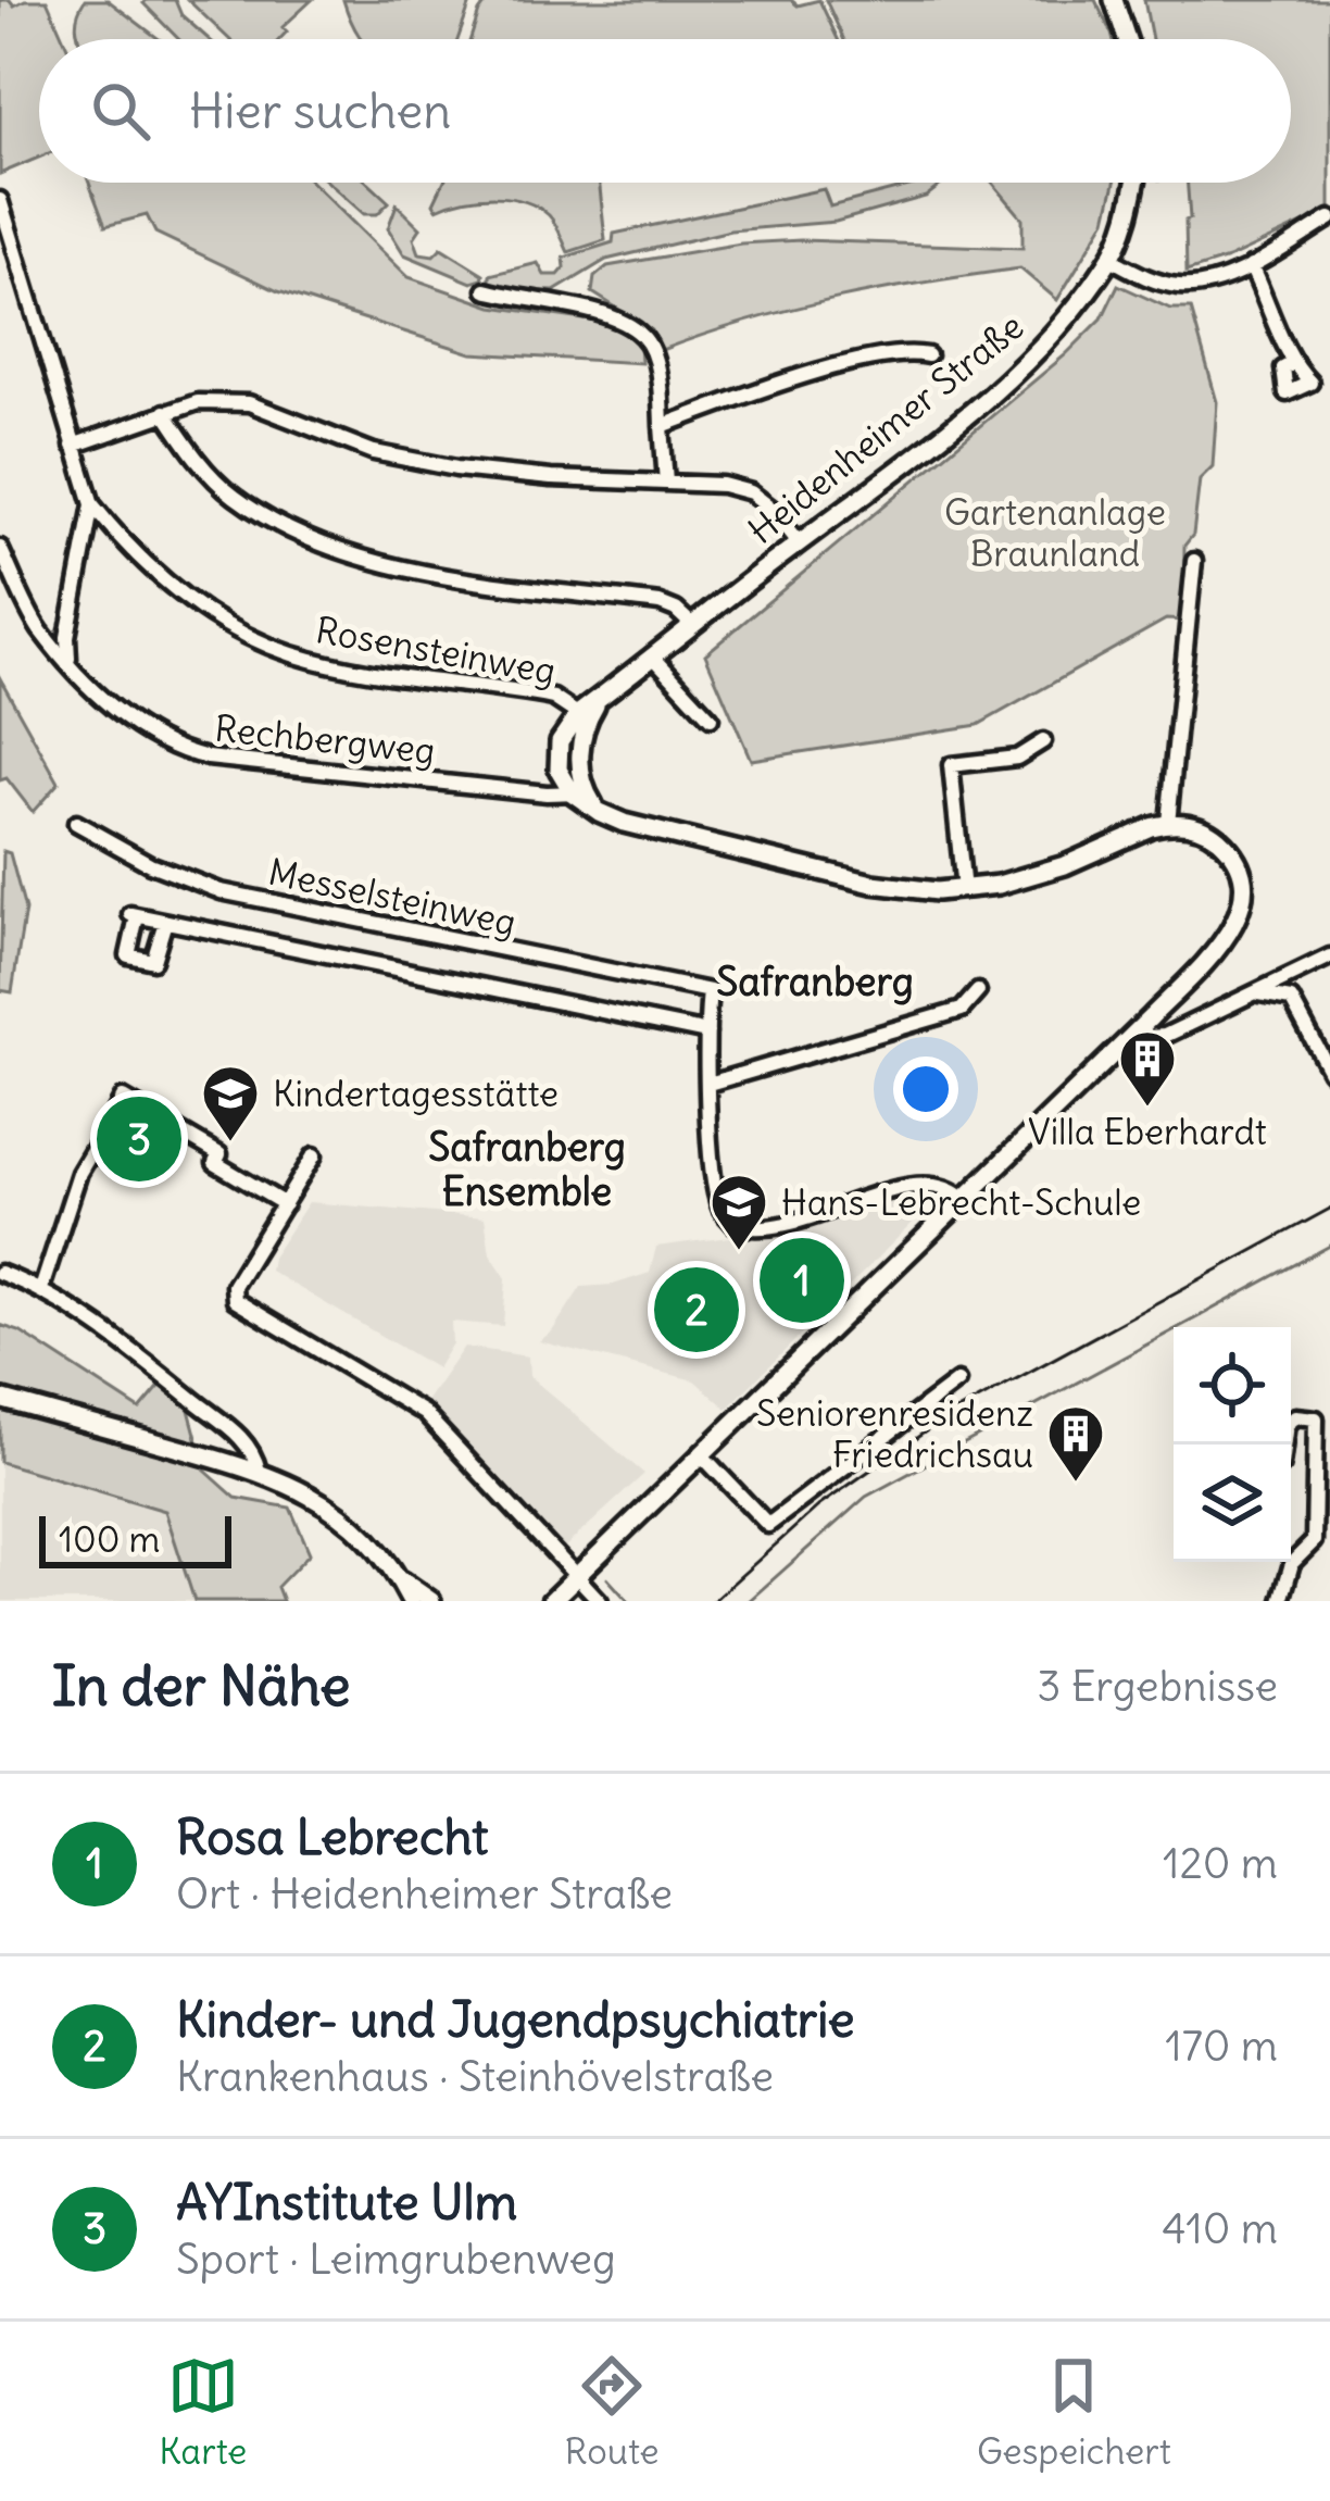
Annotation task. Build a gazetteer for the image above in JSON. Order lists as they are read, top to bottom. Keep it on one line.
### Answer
{"streets":{"main road":["Heidenheimer Straße"],"street":["Rosensteinweg","Rechbergweg","Messelsteinweg"]},"crossings":[["Heidenheimer Straße","Rosensteinweg"]],"districts":["Safranberg","Safranberg Ensemble"],"parks":["Gartenanlage Braunland"],"places":{"building":["Villa Eberhardt","Seniorenresidenz Friedrichsau"],"school or university":["Kindertagesstätte","Hans-Lebrecht-Schule"]},"scale_bar":"100 m","page":{"search":"Hier suchen","pins":["3","1","2"],"scale":"100 m","heading":["In der Nähe","3 Ergebnisse"],"list":[{"mark":"1","name":"Rosa Lebrecht","note":"Ort · Heidenheimer Straße","value":"120 m"},{"mark":"2","name":"Kinder- und Jugendpsychiatrie","note":"Krankenhaus · Steinhövelstraße","value":"170 m"},{"mark":"3","name":"AYInstitute Ulm","note":"Sport · Leimgrubenweg","value":"410 m"}],"nav":["Karte","Route","Gespeichert"]}}
